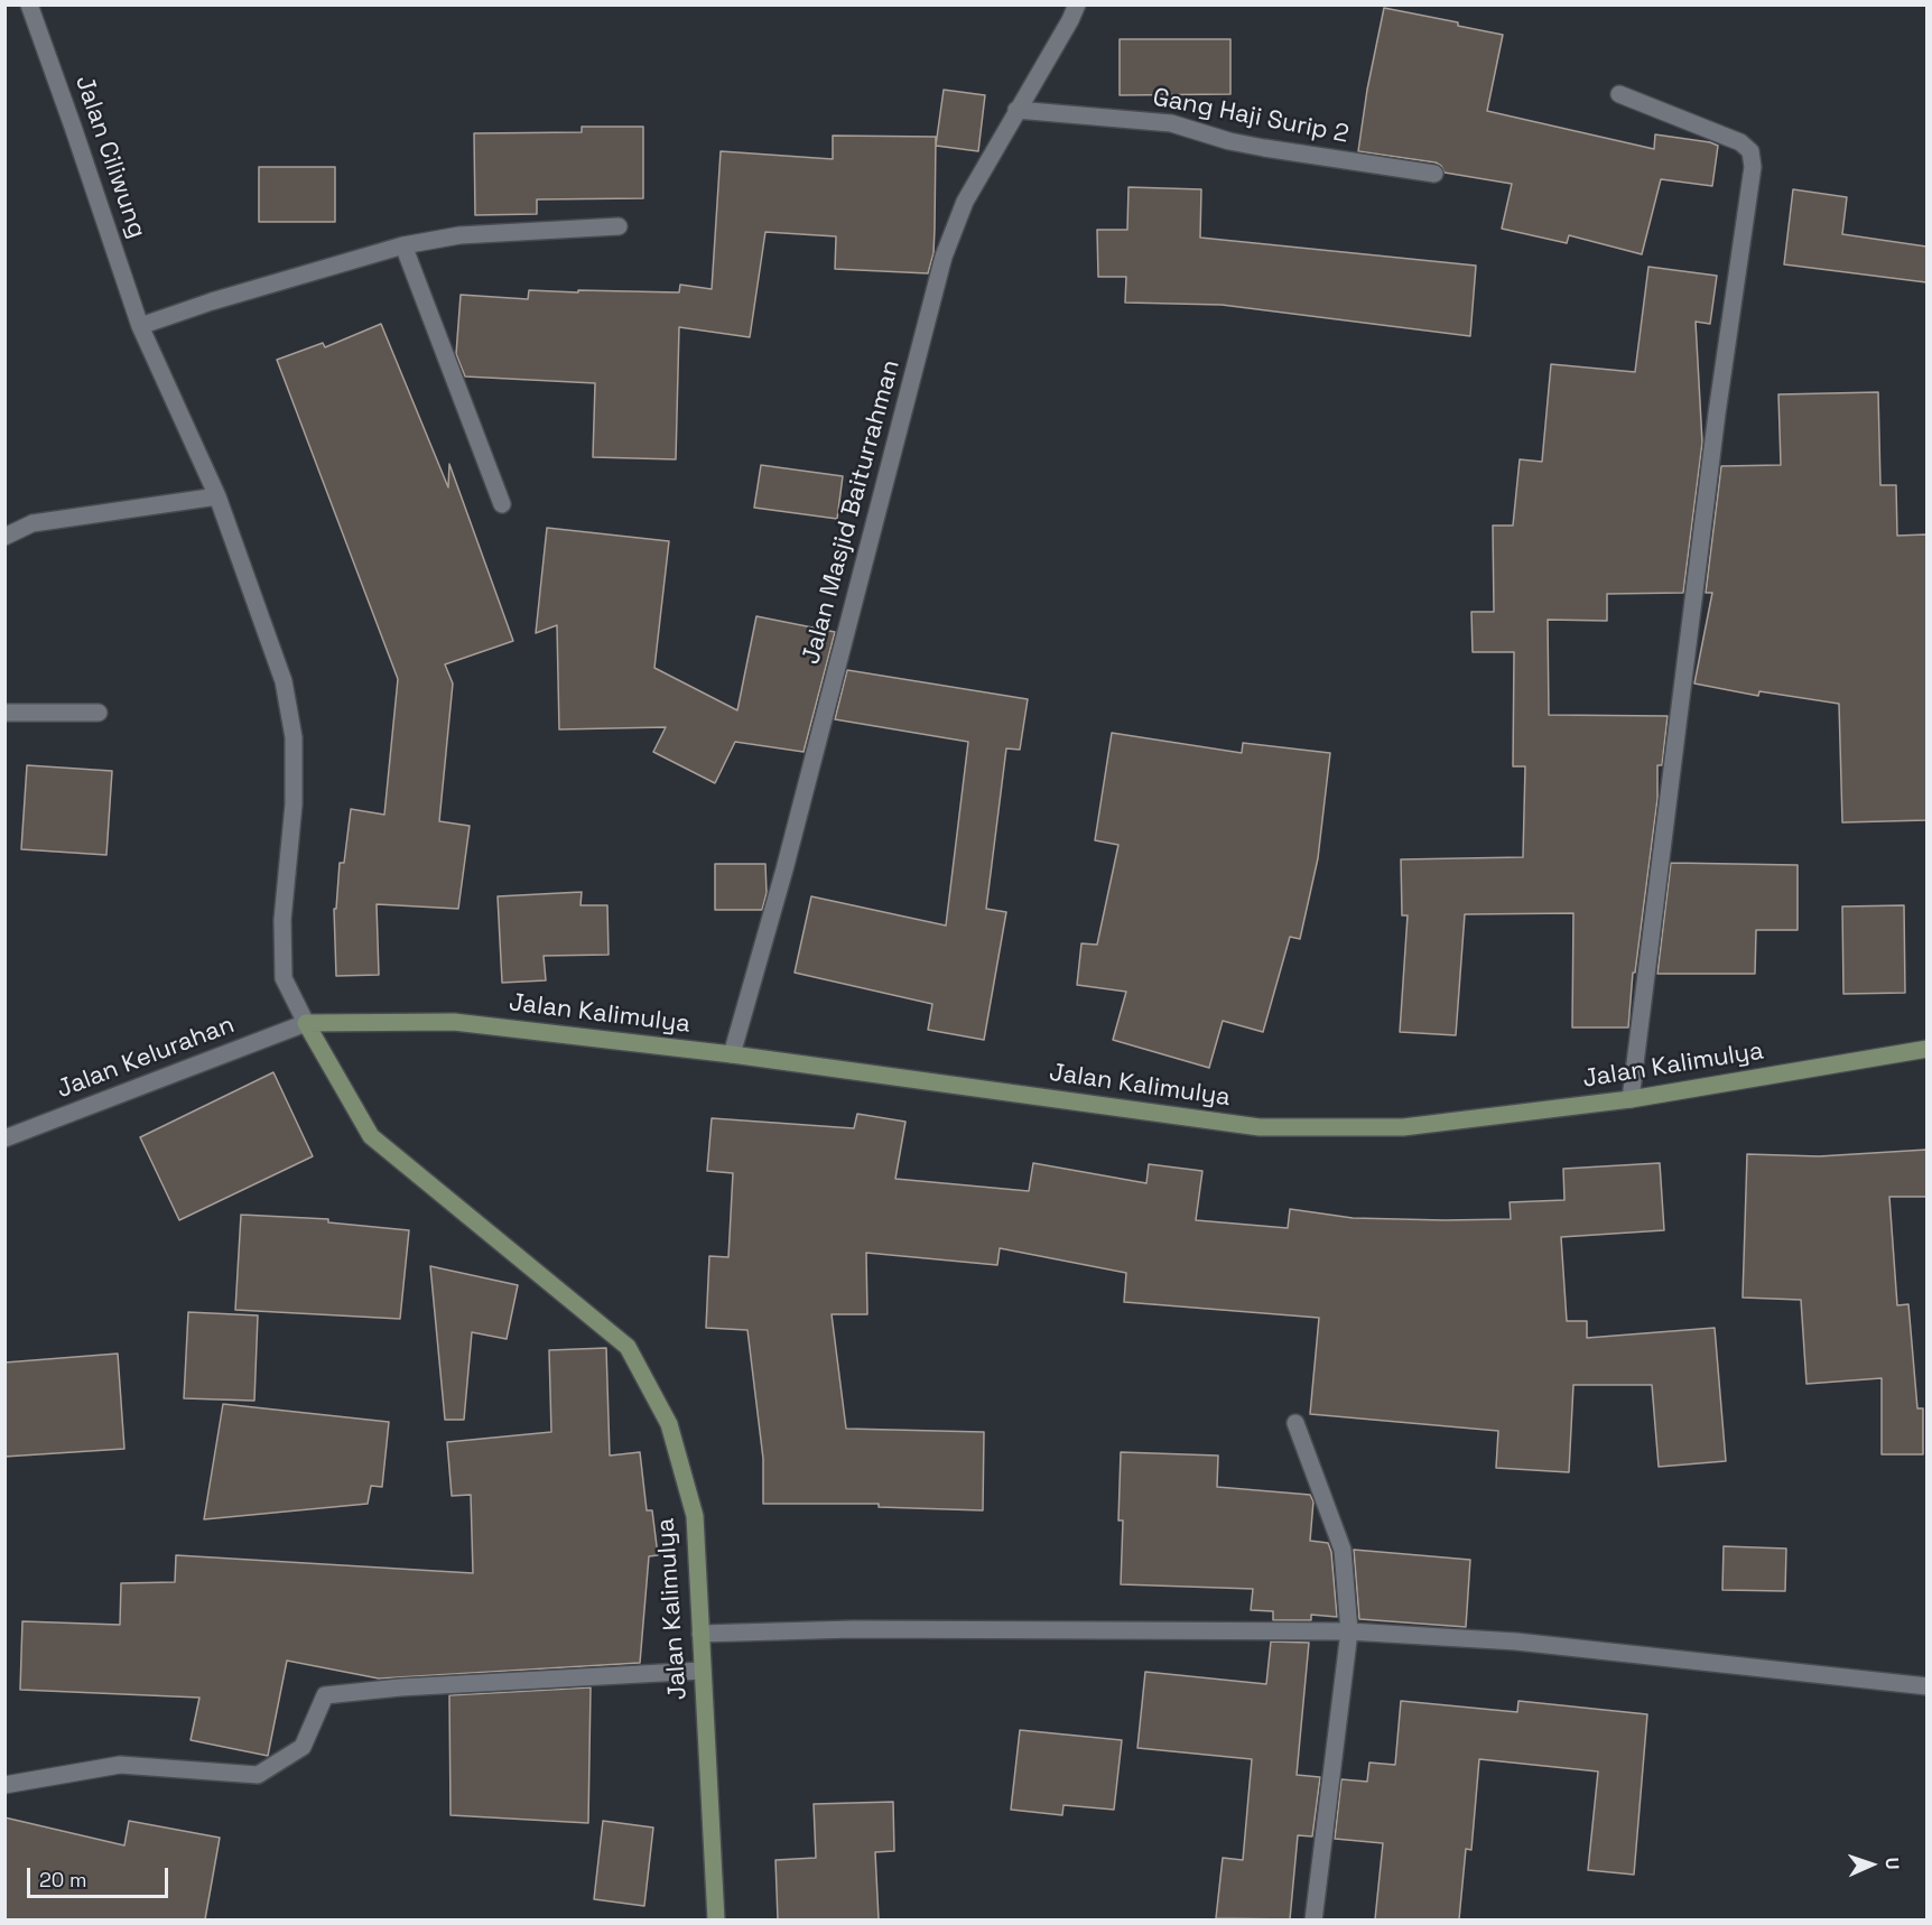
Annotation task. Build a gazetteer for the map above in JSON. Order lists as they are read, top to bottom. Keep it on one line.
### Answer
{"streets":{"street":["Gang Haji Surip 2","Jalan Ciliwung","Jalan Masjid Baiturrahman","Jalan Kalimulya","Jalan Kelurahan"]},"crossings":[["Gang Haji Surip 2","Jalan Masjid Baiturrahman"],["Jalan Ciliwung","Jalan Kalimulya"],["Jalan Ciliwung","Jalan Kelurahan"],["Jalan Masjid Baiturrahman","Jalan Kalimulya"],["Jalan Kalimulya","Jalan Kelurahan"]],"scale_bar":"20 m","north":"right"}
